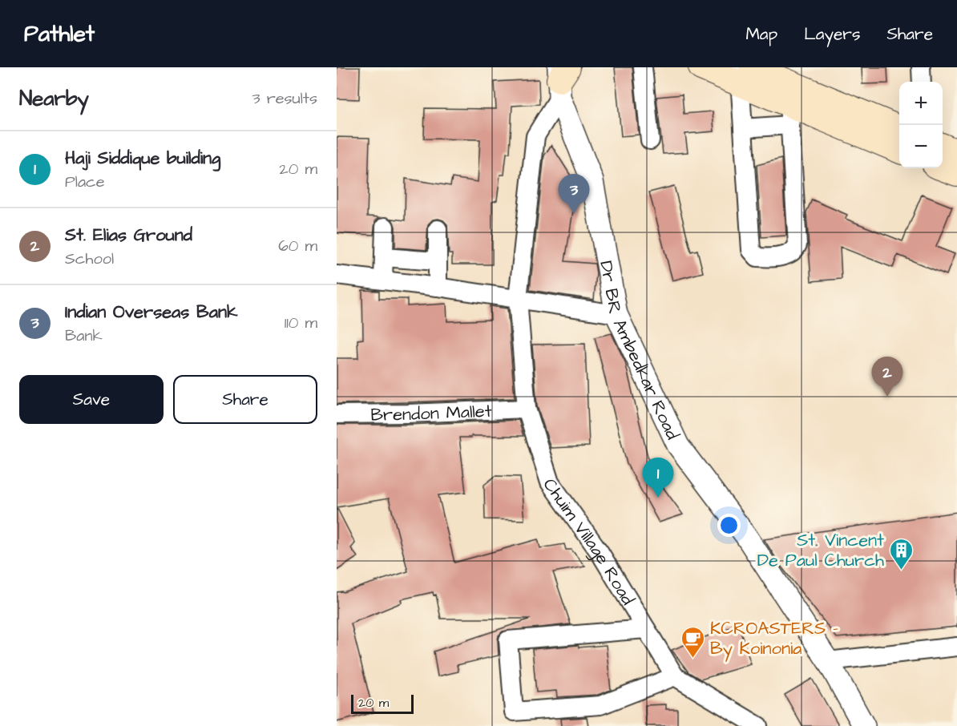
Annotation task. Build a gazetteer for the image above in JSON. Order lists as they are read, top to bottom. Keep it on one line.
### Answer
{"streets":{"street":["Dr BR Ambedkar Road","Brendon Mallet","Chuim Village Road"]},"crossings":[["Dr BR Ambedkar Road","Chuim Village Road"],["Brendon Mallet","Chuim Village Road"]],"places":{"building":["St. Vincent De Paul Church"],"cafe":["KCROASTERS - By Koinonia"]},"scale_bar":"20 m","page":{"header":"Pathlet","nav":["Map","Layers","Share"],"heading":["Nearby","3 results"],"map_buttons":["+","−"],"list":[{"mark":"1","name":"Haji Siddique building","note":"Place","value":"20 m"},{"mark":"2","name":"St. Elias Ground","note":"School","value":"60 m"},{"mark":"3","name":"Indian Overseas Bank","note":"Bank","value":"110 m"}],"pins":["3","2","1"],"buttons":["Save","Share"],"scale":"20 m"}}
